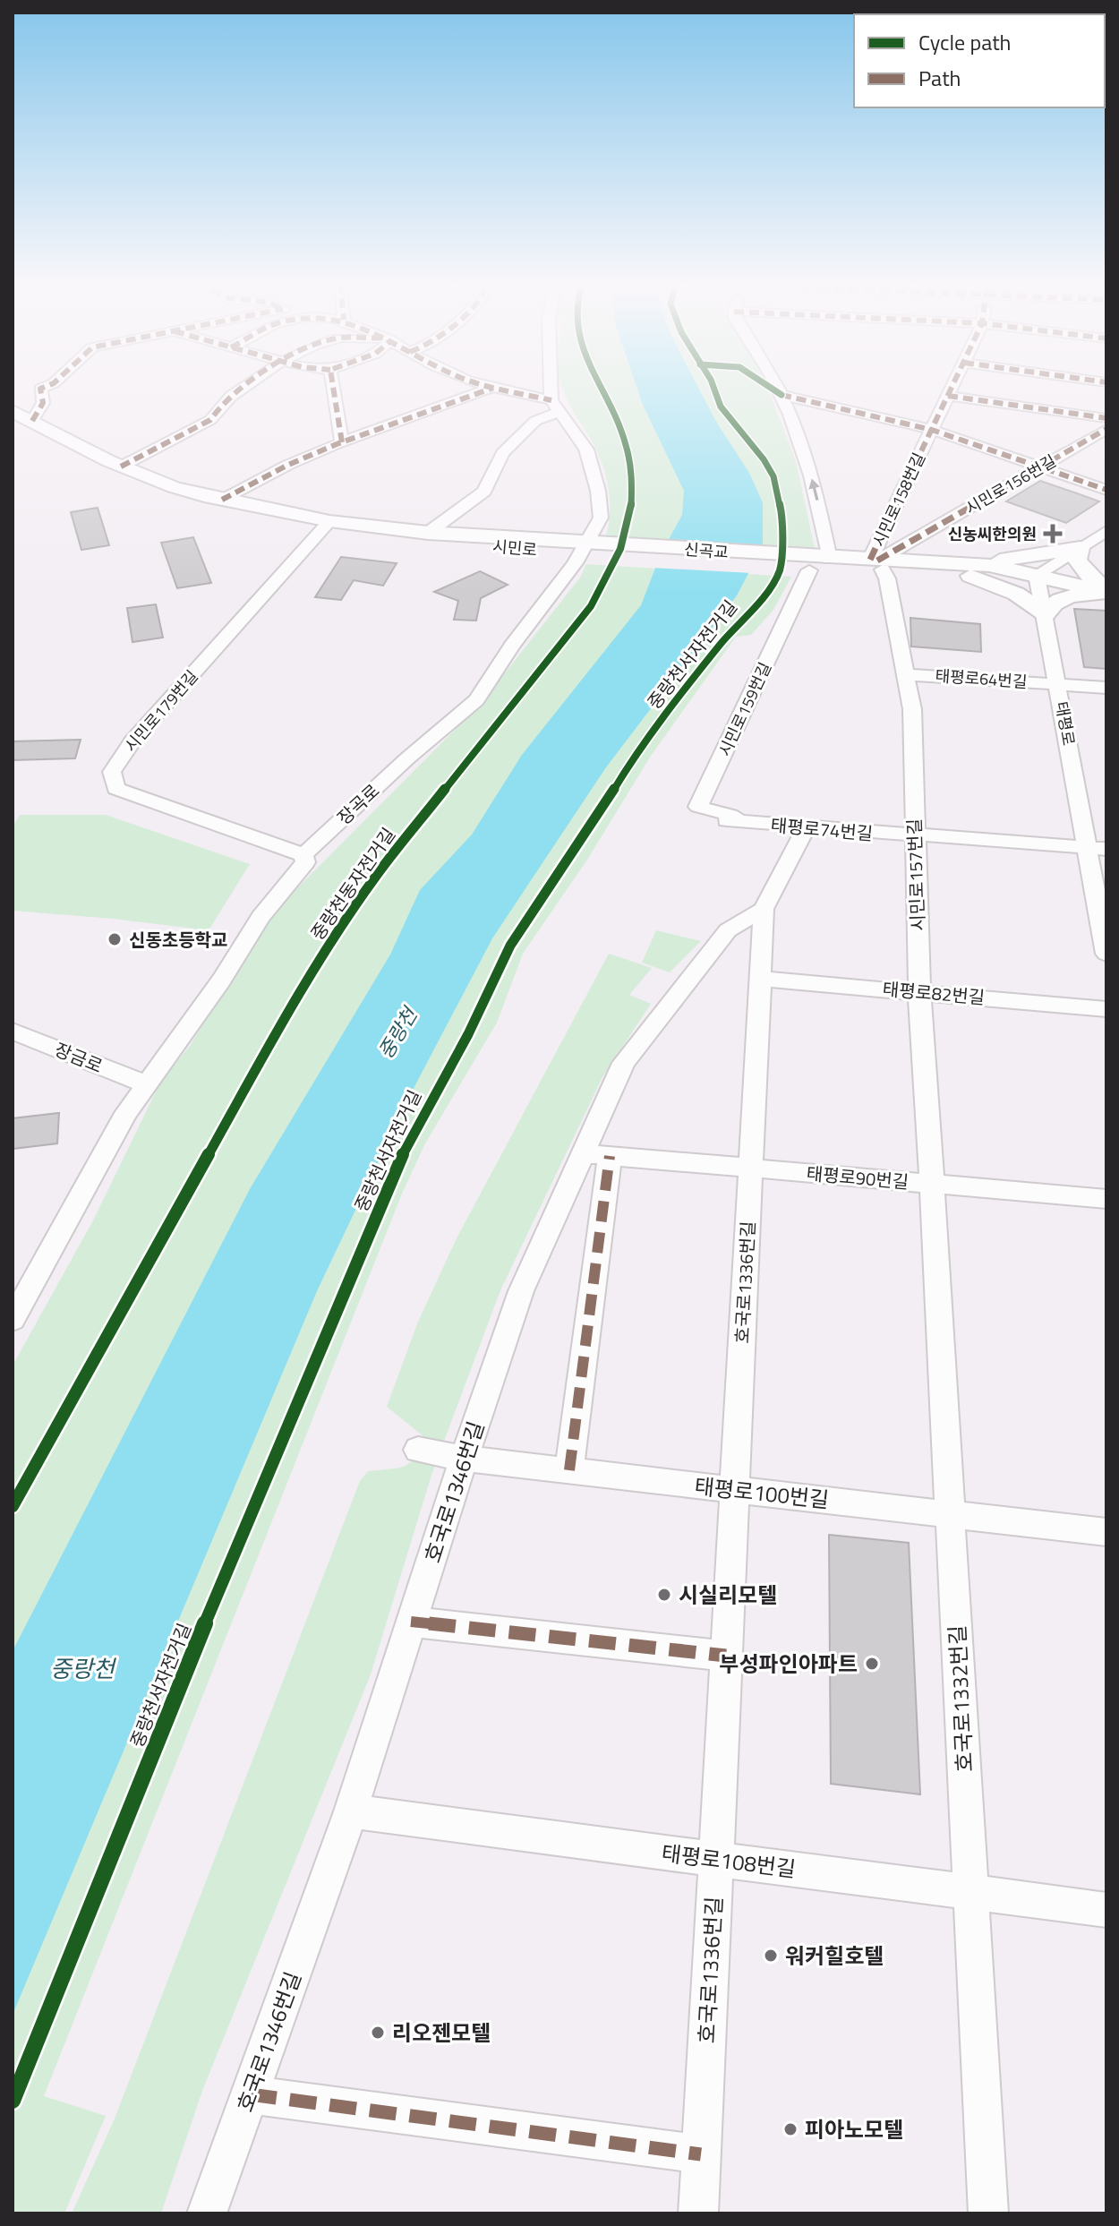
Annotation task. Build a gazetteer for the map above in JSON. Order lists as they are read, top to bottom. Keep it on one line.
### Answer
{"streets":{"street":["시민로156번길","시민로158번길","시민로","태평로64번길","시민로159번길","시민로179번길","태평로","장곡로","태평로74번길","시민로157번길","태평로82번길","장금로","태평로90번길","호국로1336번길","호국로1346번길","태평로100번길","호국로1332번길","태평로108번길"],"cycle path":["중랑천서자전거길","중랑천동자전거길"]},"crossings":[["시민로156번길","시민로158번길"],["시민로156번길","시민로"],["시민로156번길","시민로157번길"],["시민로158번길","시민로"],["시민로158번길","시민로157번길"],["시민로","시민로159번길"],["시민로","시민로179번길"],["시민로","태평로"],["시민로","장곡로"],["시민로","시민로157번길"],["태평로64번길","태평로"],["태평로64번길","시민로157번길"],["시민로159번길","태평로74번길"],["시민로179번길","장곡로"],["태평로","태평로74번길"],["장곡로","장금로"],["태평로74번길","시민로157번길"],["시민로157번길","태평로82번길"],["시민로157번길","태평로90번길"],["시민로157번길","호국로1332번길"],["태평로82번길","호국로1336번길"],["태평로90번길","호국로1336번길"],["태평로90번길","호국로1346번길"],["태평로90번길","호국로1332번길"],["호국로1336번길","호국로1346번길"],["호국로1336번길","태평로100번길"],["호국로1336번길","태평로108번길"],["호국로1346번길","태평로100번길"],["호국로1346번길","태평로108번길"],["태평로100번길","호국로1332번길"],["호국로1332번길","태평로108번길"]],"water":["중랑천"],"places":{"health":["신농씨한의원"],"other":["신동초등학교","시실리모텔","부성파인아파트","워커힐호텔","리오젠모텔","피아노모텔"]},"legend":["Cycle path","Path"]}
